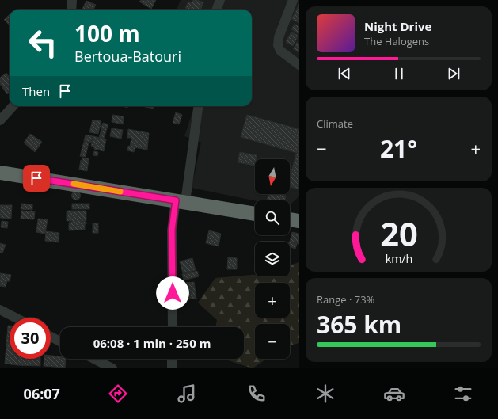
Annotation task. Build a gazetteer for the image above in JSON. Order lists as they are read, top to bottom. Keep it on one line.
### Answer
{"north":"bottom","page":{"turn":["100 m","Bertoua-Batouri"],"song":["Night Drive","The Halogens"],"then":"Then","tile":["Climate",["Range · 73%","365 km"]],"heat":["−","21°","+"],"map_buttons":["+","−"],"limit":"30","trip":"06:08 · 1 min · 250 m","tabs":"06:07","gauge":["20","km/h"]}}
